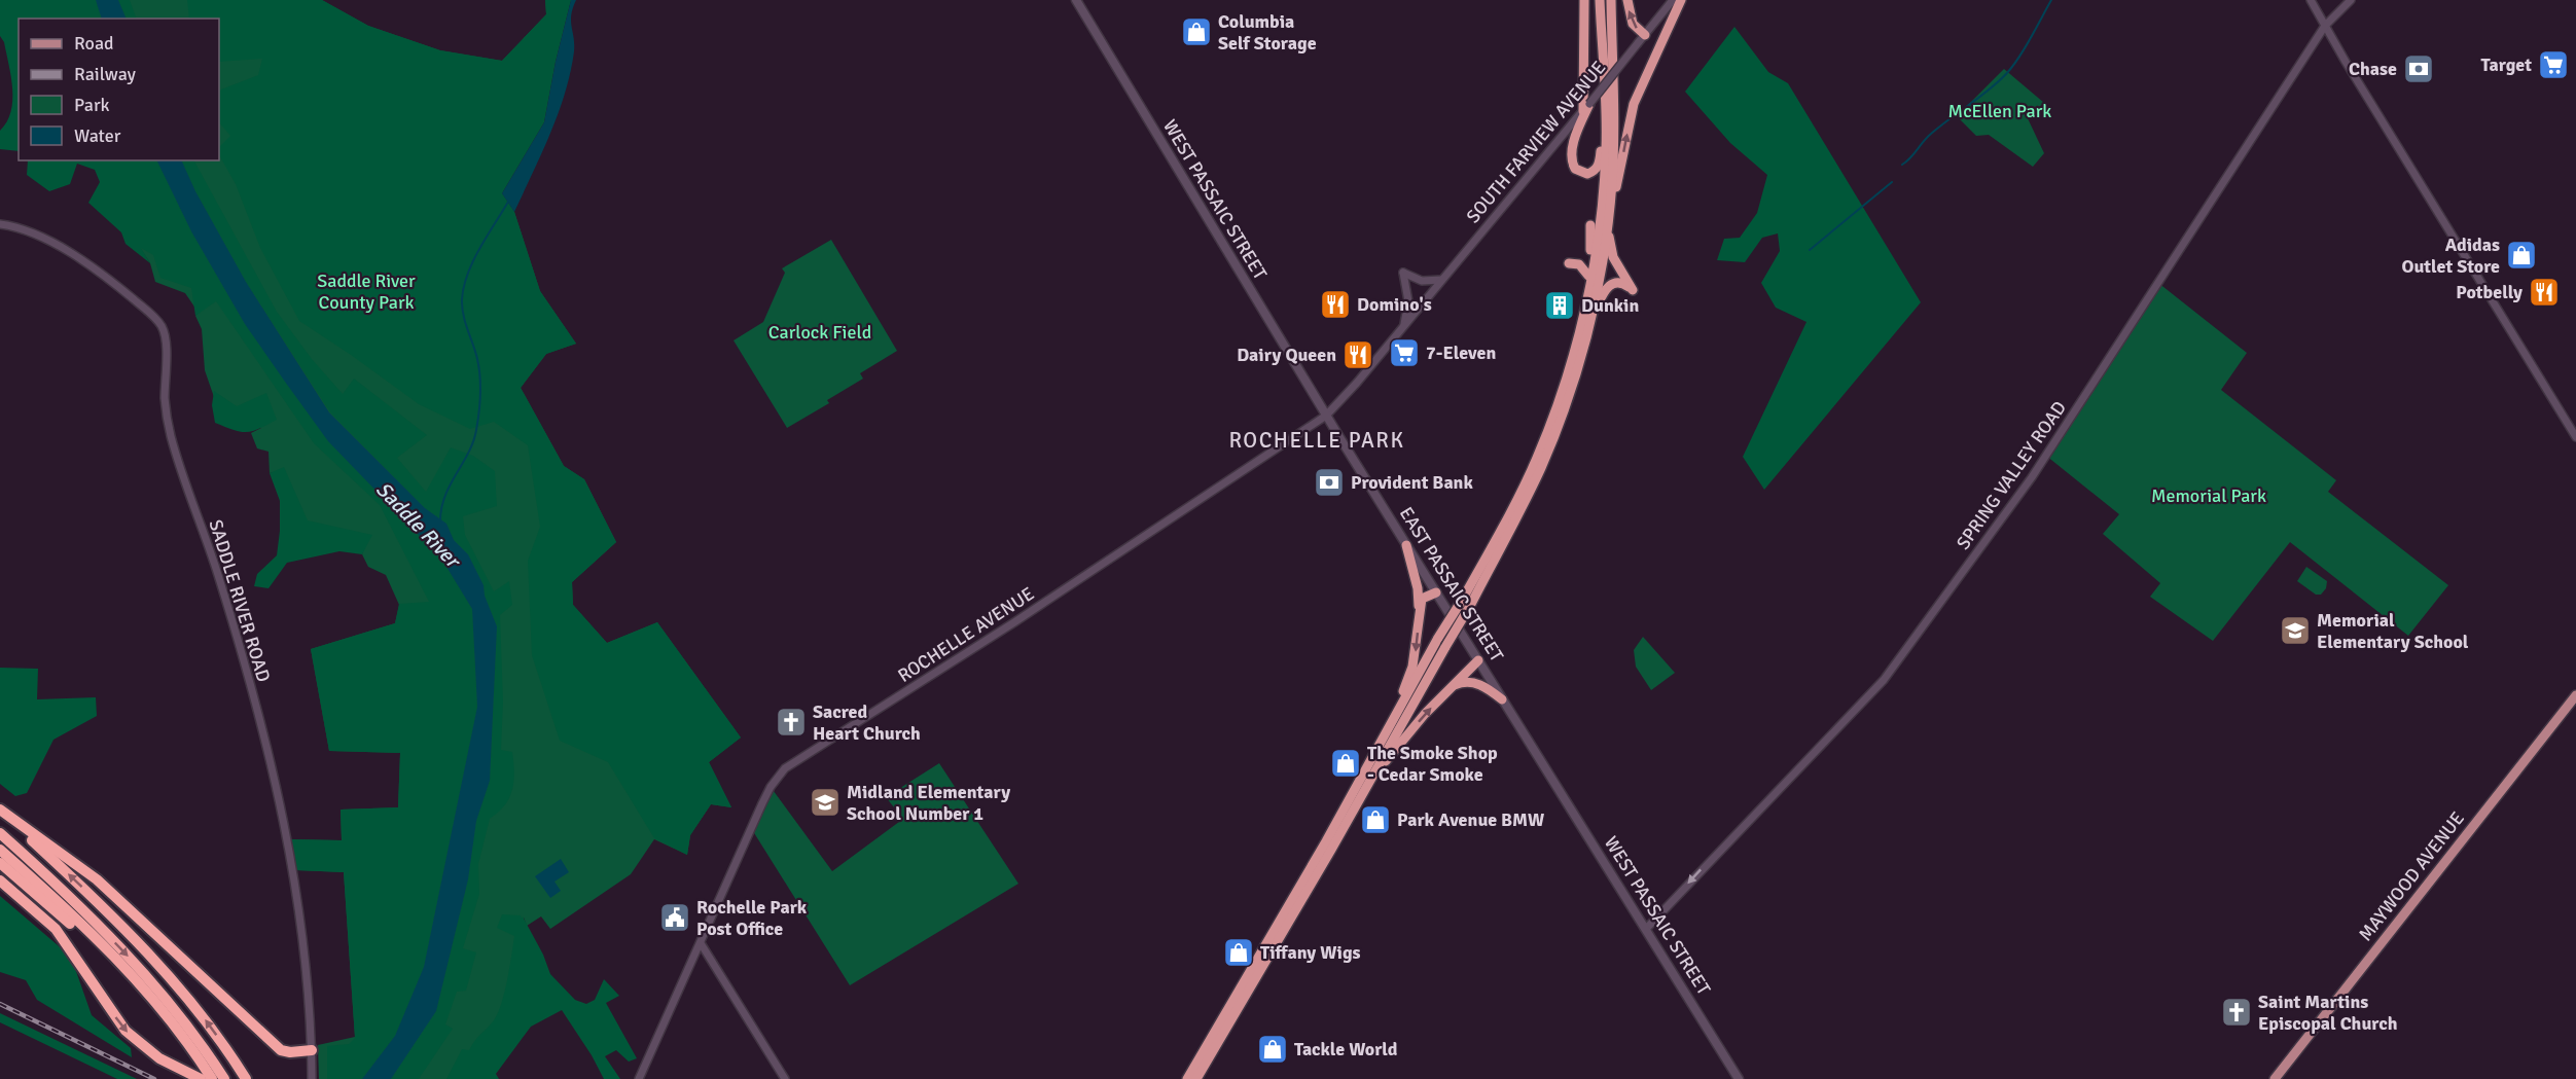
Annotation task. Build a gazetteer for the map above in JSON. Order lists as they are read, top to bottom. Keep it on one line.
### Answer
{"streets":{"main road":["WEST PASSAIC STREET","EAST PASSAIC STREET","MAYWOOD AVENUE"],"street":["SOUTH FARVIEW AVENUE","SPRING VALLEY ROAD","SADDLE RIVER ROAD","ROCHELLE AVENUE"]},"crossings":[["SOUTH FARVIEW AVENUE","ROCHELLE AVENUE"],["WEST PASSAIC STREET","SPRING VALLEY ROAD"],["WEST PASSAIC STREET","EAST PASSAIC STREET"],["WEST PASSAIC STREET","ROCHELLE AVENUE"],["EAST PASSAIC STREET","ROCHELLE AVENUE"]],"one_way":["SPRING VALLEY ROAD"],"districts":["ROCHELLE PARK"],"water":["Saddle River"],"parks":["McEllen Park","Saddle River County Park","Carlock Field","Memorial Park"],"places":{"shop":["Columbia Self Storage","Adidas Outlet Store","The Smoke Shop - Cedar Smoke","Park Avenue BMW","Tiffany Wigs","Tackle World"],"supermarket":["Target","7-Eleven"],"bank":["Chase","Provident Bank"],"restaurant":["Potbelly","Domino's","Dairy Queen"],"building":["Dunkin"],"school or university":["Memorial Elementary School","Midland Elementary School Number 1"],"church":["Sacred Heart Church","Saint Martins Episcopal Church"],"public building":["Rochelle Park Post Office"]},"legend":["Road","Railway","Park","Water"]}
